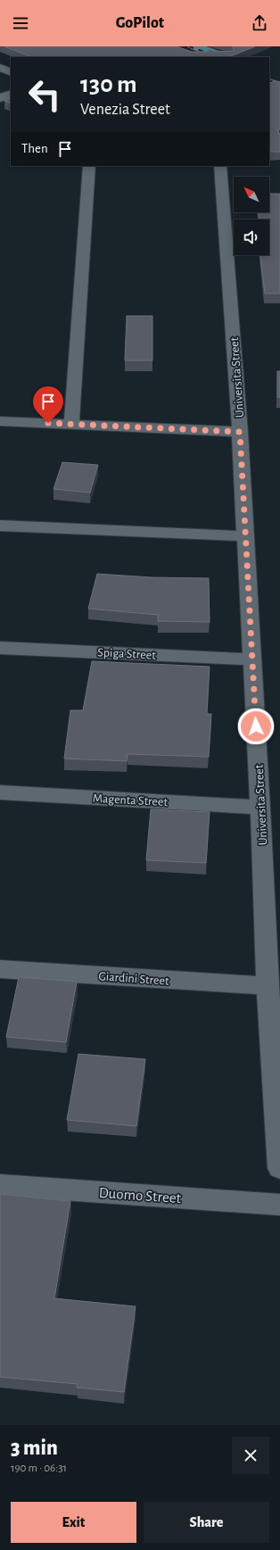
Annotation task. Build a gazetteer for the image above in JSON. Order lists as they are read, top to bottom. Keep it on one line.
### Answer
{"streets":{"street":["Universita Street","Spiga Street","Magenta Street","Giardini Street","Duomo Street"]},"crossings":[["Universita Street","Spiga Street"],["Universita Street","Magenta Street"],["Universita Street","Giardini Street"]],"north":"top left","page":{"header":"GoPilot","turn":["130 m","Venezia Street"],"then":"Then","heading":["3 min","190 m · 06:31"],"buttons":["Exit","Share"]}}
